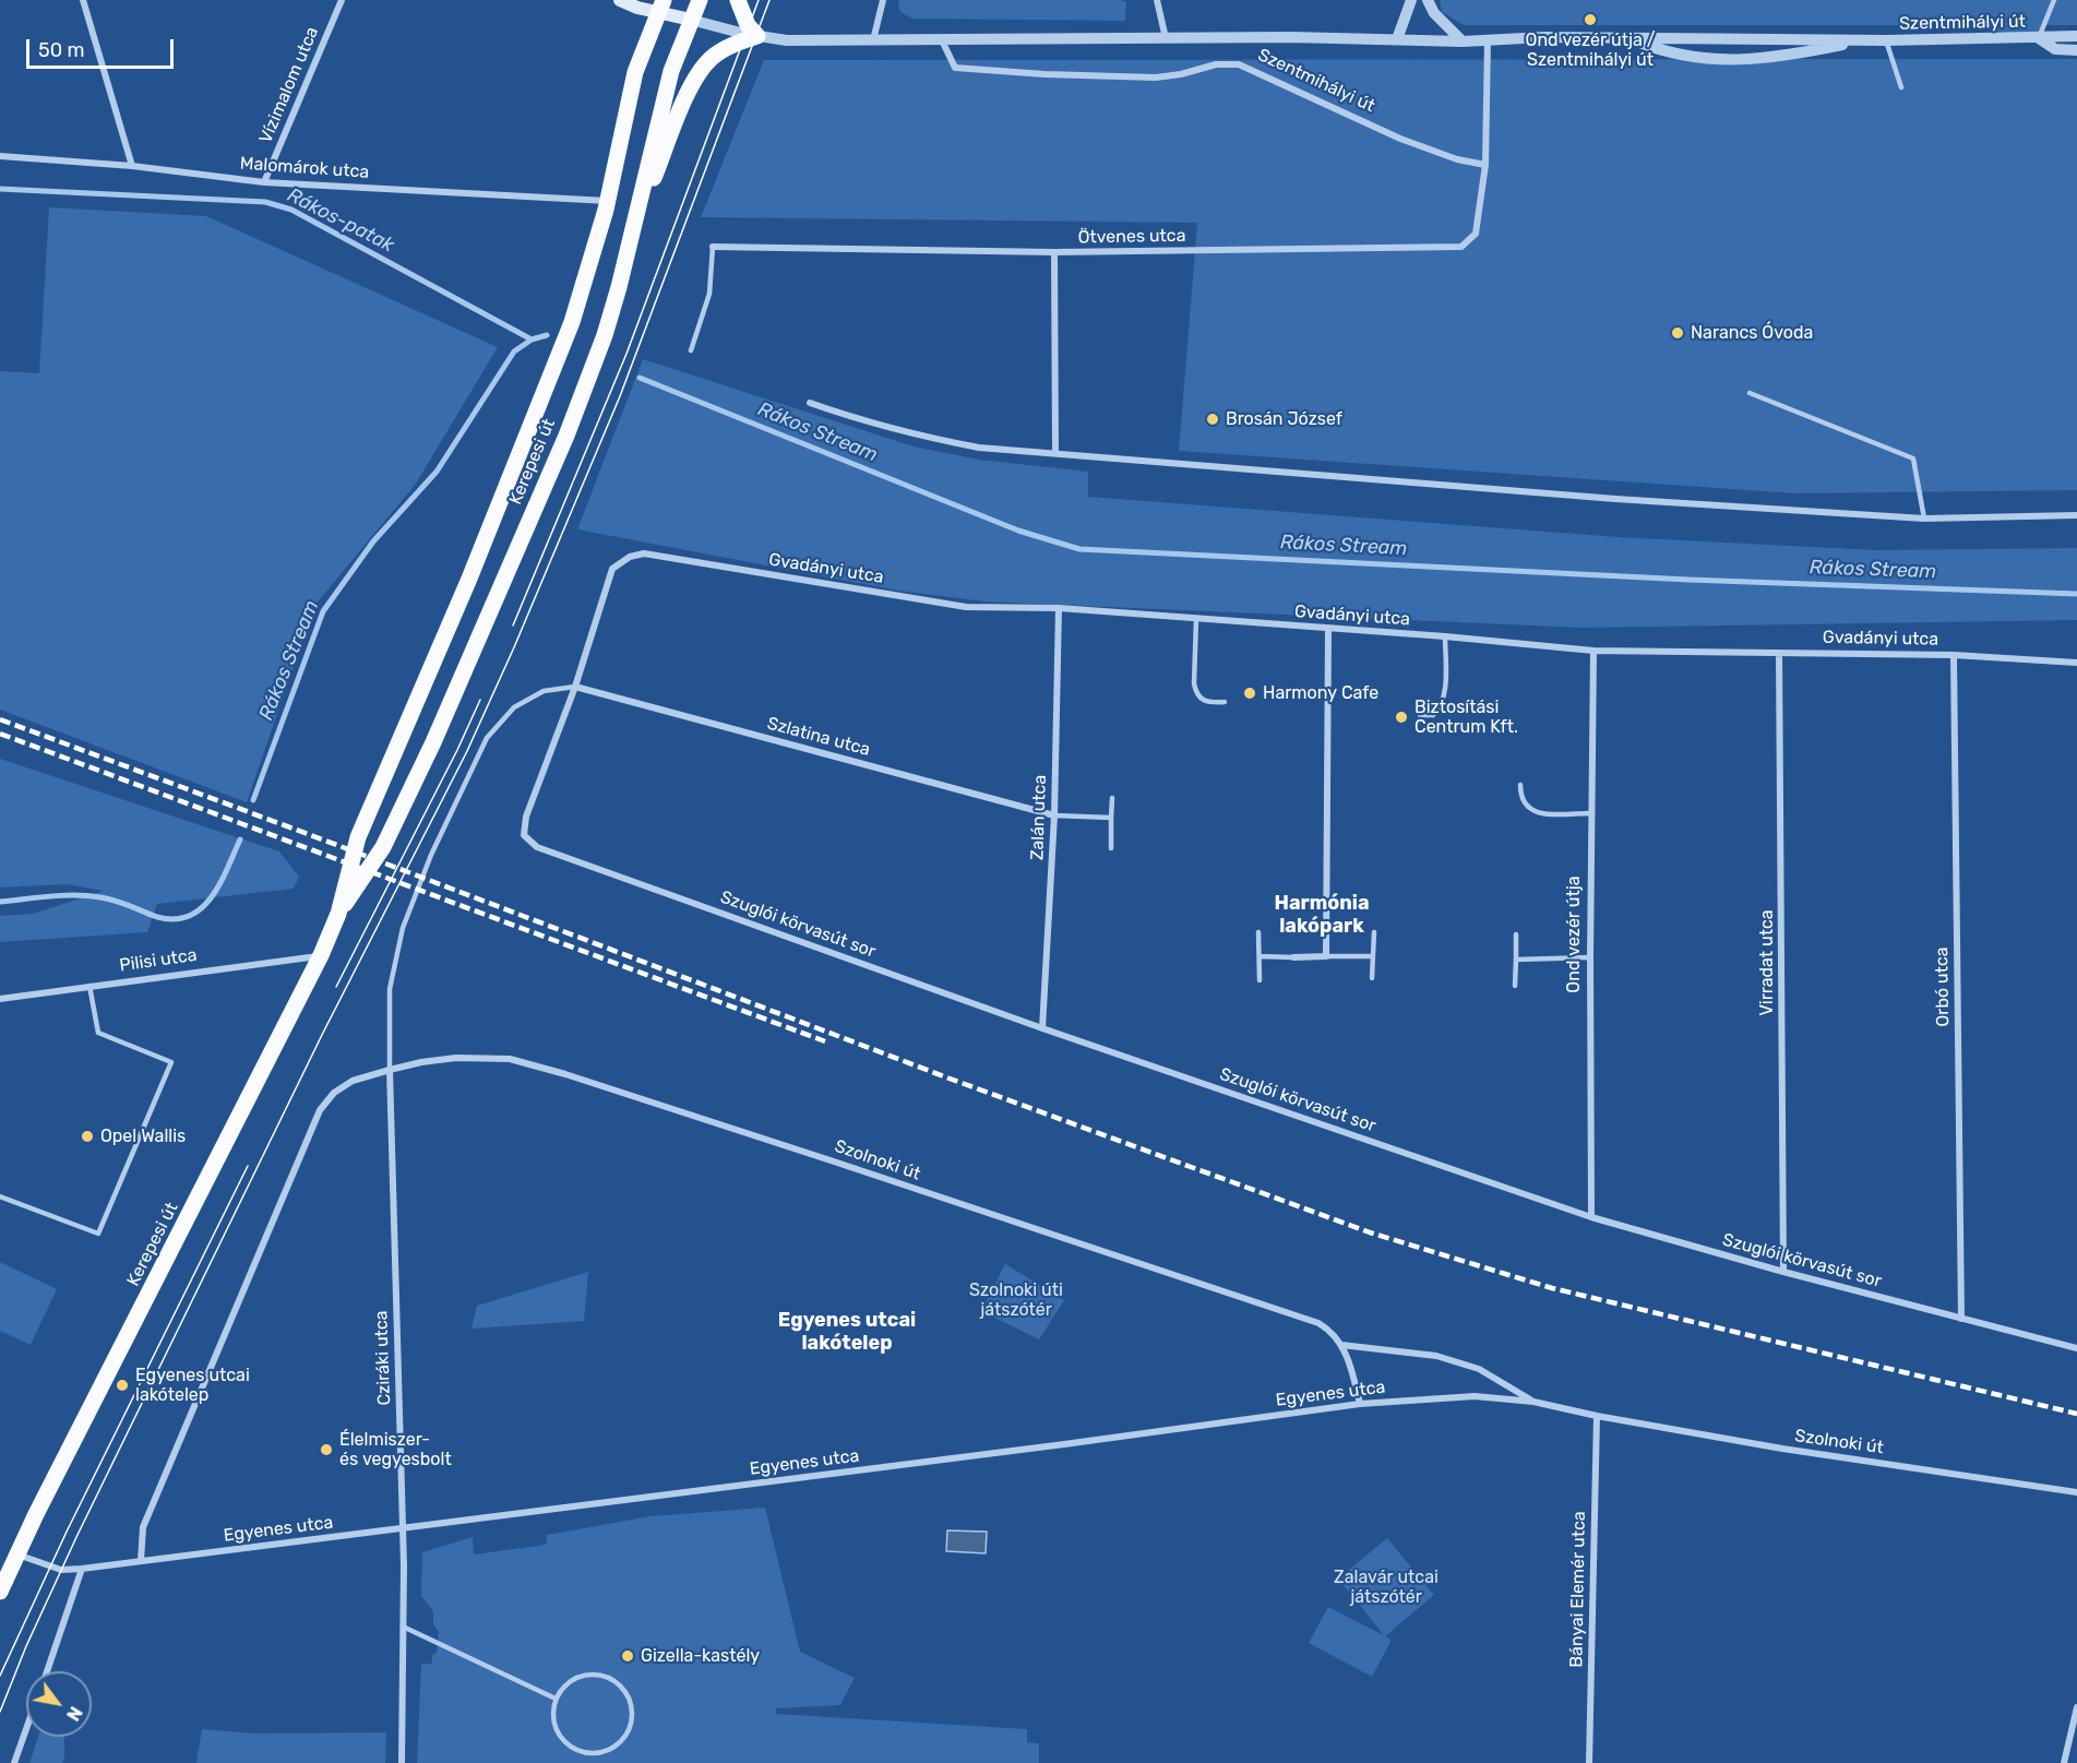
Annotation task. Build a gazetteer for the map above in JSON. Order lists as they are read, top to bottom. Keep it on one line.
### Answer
{"streets":{"main road":["Kerepesi út"],"street":["Szentmihályi út","Vízimalom utca","Malomárok utca","Ötvenes utca","Gvadányi utca","Szlatina utca","Zalán utca","Szuglói körvasút sor","Ond vezér útja","Pilisi utca","Virradat utca","Orbó utca","Szolnoki út","Cziráki utca","Egyenes utca","Bányai Elemér utca"]},"crossings":[["Szentmihályi út","Ötvenes utca"],["Szentmihályi út","Kerepesi út"],["Vízimalom utca","Malomárok utca"],["Malomárok utca","Kerepesi út"],["Kerepesi út","Pilisi utca"],["Kerepesi út","Egyenes utca"],["Gvadányi utca","Szlatina utca"],["Gvadányi utca","Zalán utca"],["Gvadányi utca","Szuglói körvasút sor"],["Gvadányi utca","Ond vezér útja"],["Gvadányi utca","Virradat utca"],["Gvadányi utca","Orbó utca"],["Szlatina utca","Zalán utca"],["Szlatina utca","Szuglói körvasút sor"],["Zalán utca","Szuglói körvasút sor"],["Szuglói körvasút sor","Ond vezér útja"],["Szuglói körvasút sor","Virradat utca"],["Szuglói körvasút sor","Orbó utca"],["Szolnoki út","Cziráki utca"],["Szolnoki út","Egyenes utca"],["Szolnoki út","Bányai Elemér utca"],["Cziráki utca","Egyenes utca"],["Egyenes utca","Bányai Elemér utca"]],"districts":["Harmónia lakópark","Egyenes utcai lakótelep"],"water":["Rákos-patak","Rákos Stream"],"parks":["Szolnoki úti játszótér","Zalavár utcai játszótér"],"places":["Ond vezér útja / Szentmihályi út","Narancs Óvoda","Brosán József","Harmony Cafe","Biztosítási Centrum Kft.","Opel Wallis","Egyenes utcai lakótelep","Élelmiszer- és vegyesbolt","Gizella-kastély"],"scale_bar":"50 m","north":"bottom right"}
